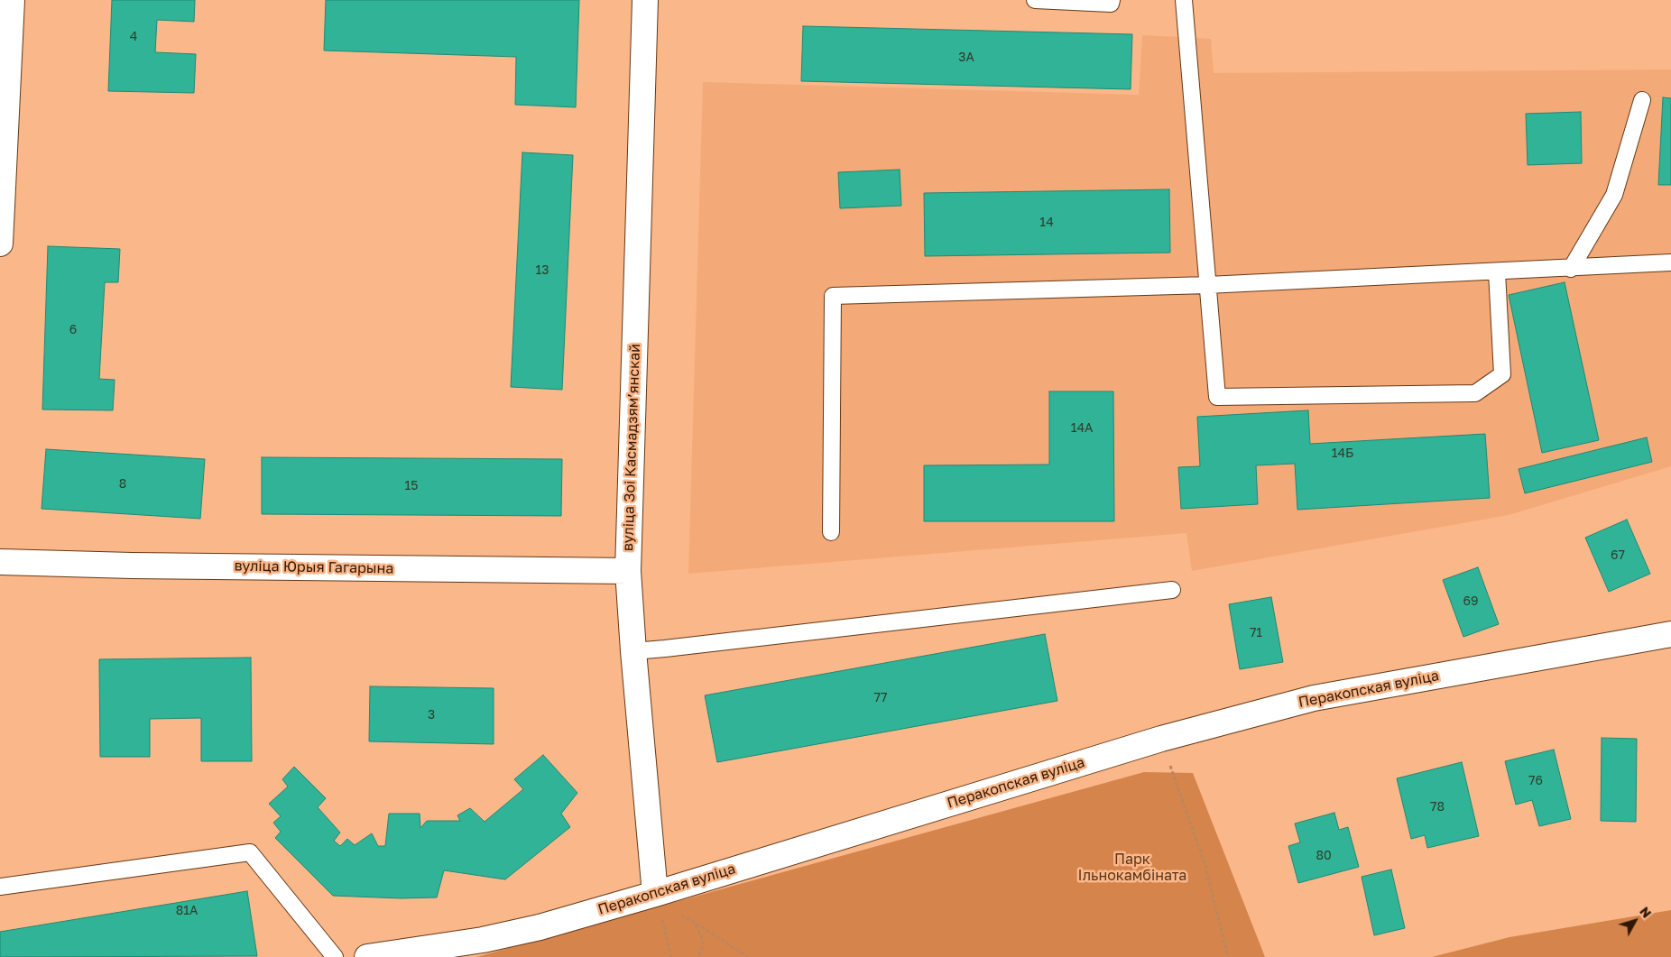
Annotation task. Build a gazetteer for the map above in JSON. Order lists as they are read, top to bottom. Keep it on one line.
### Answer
{"streets":{"street":["вуліца Зоі Касмадзямʼянскай","вуліца Юрыя Гагарына","Перакопская вуліца"]},"crossings":[["вуліца Зоі Касмадзямʼянскай","вуліца Юрыя Гагарына"],["вуліца Зоі Касмадзямʼянскай","Перакопская вуліца"]],"parks":["Парк Ільнокамбіната"],"house_numbers":["4","3А","14","13","6","14А","14Б","8","15","67","69","71","77","3","76","78","80","81А"],"north":"top right"}
